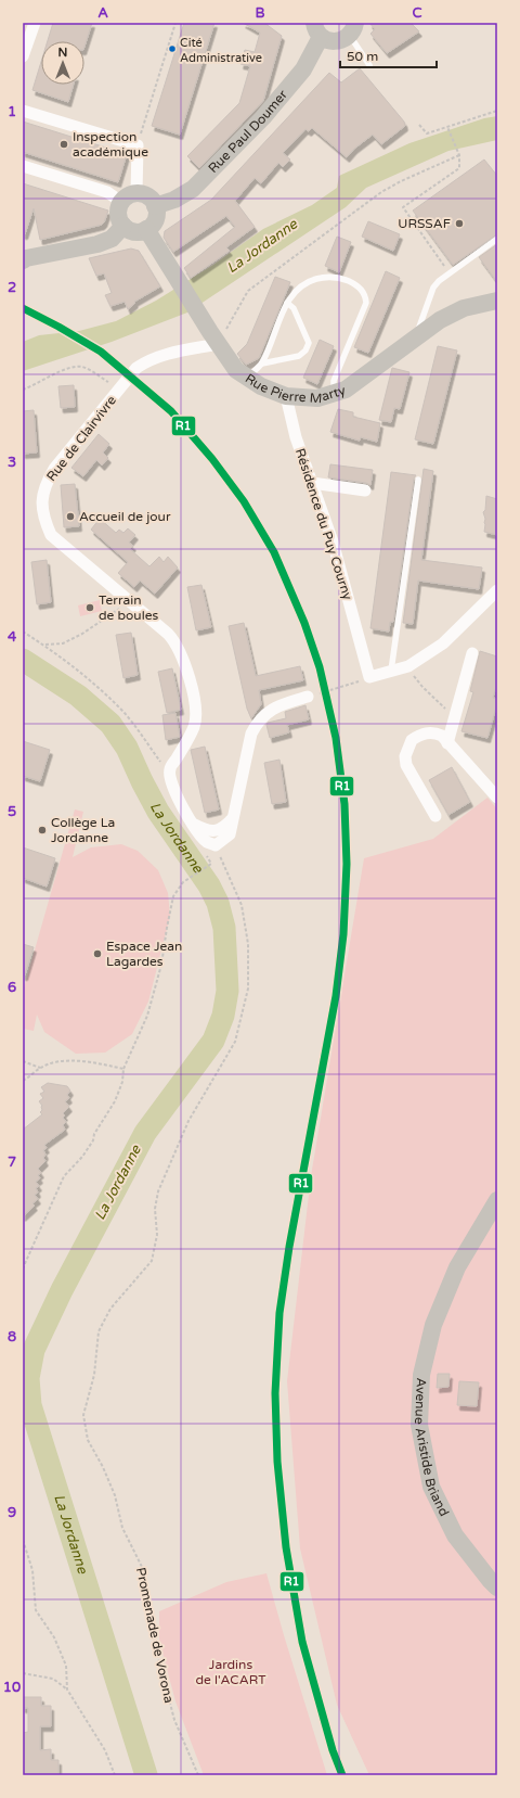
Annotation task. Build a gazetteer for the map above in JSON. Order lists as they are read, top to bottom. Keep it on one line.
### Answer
{"streets":{"main road":["Rue Paul Doumer","Rue Pierre Marty","Avenue Aristide Briand"],"street":["Rue de Clairvivre","Résidence du Puy Courny"],"path":["Promenade de Vorona"]},"crossings":[["Rue Paul Doumer","Rue Pierre Marty"],["Rue Pierre Marty","Rue de Clairvivre"],["Rue Pierre Marty","Résidence du Puy Courny"]],"water":["La Jordanne"],"parks":["Jardins de l'ACART"],"places":["Cité Administrative","Inspection académique","URSSAF","Accueil de jour","Terrain de boules","Collège La Jordanne","Espace Jean Lagardes"],"lines":["transit line R1"],"scale_bar":"50 m","north":"top","grid":{"columns":["A","B","C"],"rows":["1","2","3","4","5","6","7","8","9","10"]}}
